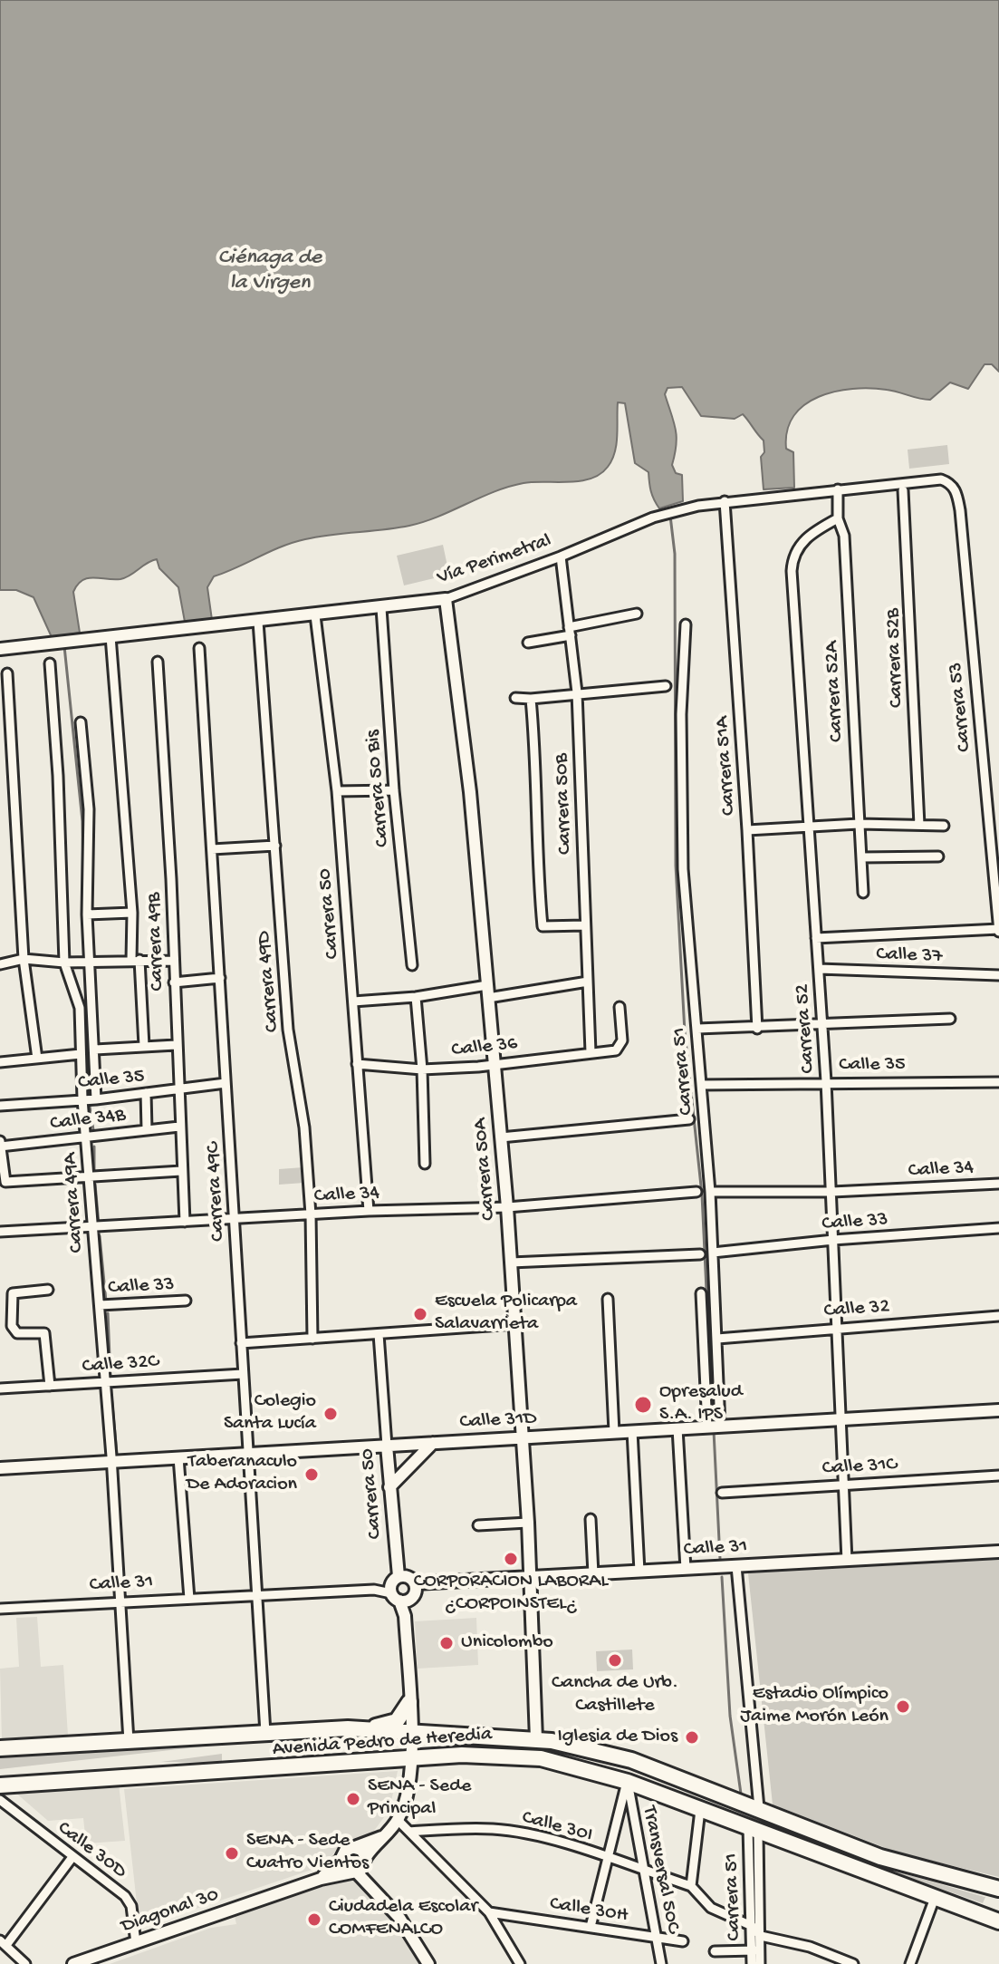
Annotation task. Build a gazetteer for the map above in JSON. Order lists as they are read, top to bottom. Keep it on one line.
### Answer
{"streets":{"highway":["Avenida Pedro de Heredia"],"street":["Vía Perimetral","Carrera 52B","Carrera 52A","Carrera 53","Carrera 51A","Carrera 50 Bis","Carrera 50B","Carrera 50","Carrera 49B","Calle 37","Carrera 49D","Carrera 52","Calle 36","Calle 35","Carrera 51","Calle 34B","Carrera 50A","Calle 34","Carrera 49C","Carrera 49A","Calle 33","Calle 32","Calle 32C","Calle 31D","Calle 31C","Calle 31","Calle 30I","Calle 30D","Transversal 50C","Calle 30H","Diagonal 30"]},"crossings":[["Vía Perimetral","Carrera 52B"],["Vía Perimetral","Carrera 52A"],["Vía Perimetral","Carrera 53"],["Vía Perimetral","Carrera 51A"],["Vía Perimetral","Carrera 50 Bis"],["Vía Perimetral","Carrera 50B"],["Vía Perimetral","Carrera 50"],["Vía Perimetral","Carrera 49D"],["Vía Perimetral","Carrera 50A"],["Carrera 52A","Carrera 52"],["Carrera 50B","Calle 36"],["Carrera 50","Calle 36"],["Carrera 50","Calle 34"],["Carrera 50","Calle 31D"],["Carrera 50","Calle 31"],["Carrera 50","Avenida Pedro de Heredia"],["Carrera 50","Diagonal 30"],["Carrera 49B","Calle 35"],["Carrera 49B","Calle 34B"],["Carrera 49B","Calle 34"],["Calle 37","Carrera 52"],["Carrera 49D","Calle 34"],["Carrera 52","Calle 35"],["Carrera 52","Calle 34"],["Carrera 52","Calle 33"],["Carrera 52","Calle 32"],["Carrera 52","Calle 31D"],["Carrera 52","Calle 31C"],["Carrera 52","Calle 31"],["Calle 36","Carrera 50A"],["Calle 35","Carrera 51"],["Calle 35","Carrera 49C"],["Calle 35","Carrera 49A"],["Carrera 51","Calle 34"],["Carrera 51","Calle 33"],["Carrera 51","Calle 32"],["Carrera 51","Calle 31D"],["Carrera 51","Avenida Pedro de Heredia"],["Calle 34B","Carrera 49A"],["Carrera 50A","Calle 34"],["Carrera 50A","Calle 31D"],["Carrera 50A","Calle 31"],["Carrera 50A","Avenida Pedro de Heredia"],["Calle 34","Carrera 49C"],["Calle 34","Carrera 49A"],["Carrera 49C","Calle 32C"],["Carrera 49C","Calle 31D"],["Carrera 49C","Calle 31"],["Carrera 49C","Avenida Pedro de Heredia"],["Carrera 49A","Calle 33"],["Carrera 49A","Calle 32C"],["Carrera 49A","Calle 31D"],["Carrera 49A","Calle 31"],["Carrera 49A","Avenida Pedro de Heredia"],["Avenida Pedro de Heredia","Transversal 50C"],["Calle 30I","Transversal 50C"],["Calle 30D","Diagonal 30"],["Transversal 50C","Calle 30H"]],"water":["Ciénaga de la Virgen"],"places":["Escuela Policarpa Salavarrieta","Opresalud S.A. IPS","Colegio Santa Lucía","Taberanaculo De Adoracion","CORPORACION LABORAL ¿CORPOINSTEL¿","Unicolombo","Cancha de Urb. Castillete","Estadio Olímpico Jaime Morón León","Iglesia de Dios","SENA - Sede Principal","SENA - Sede Cuatro Vientos","Ciudadela Escolar COMFENALCO"]}
